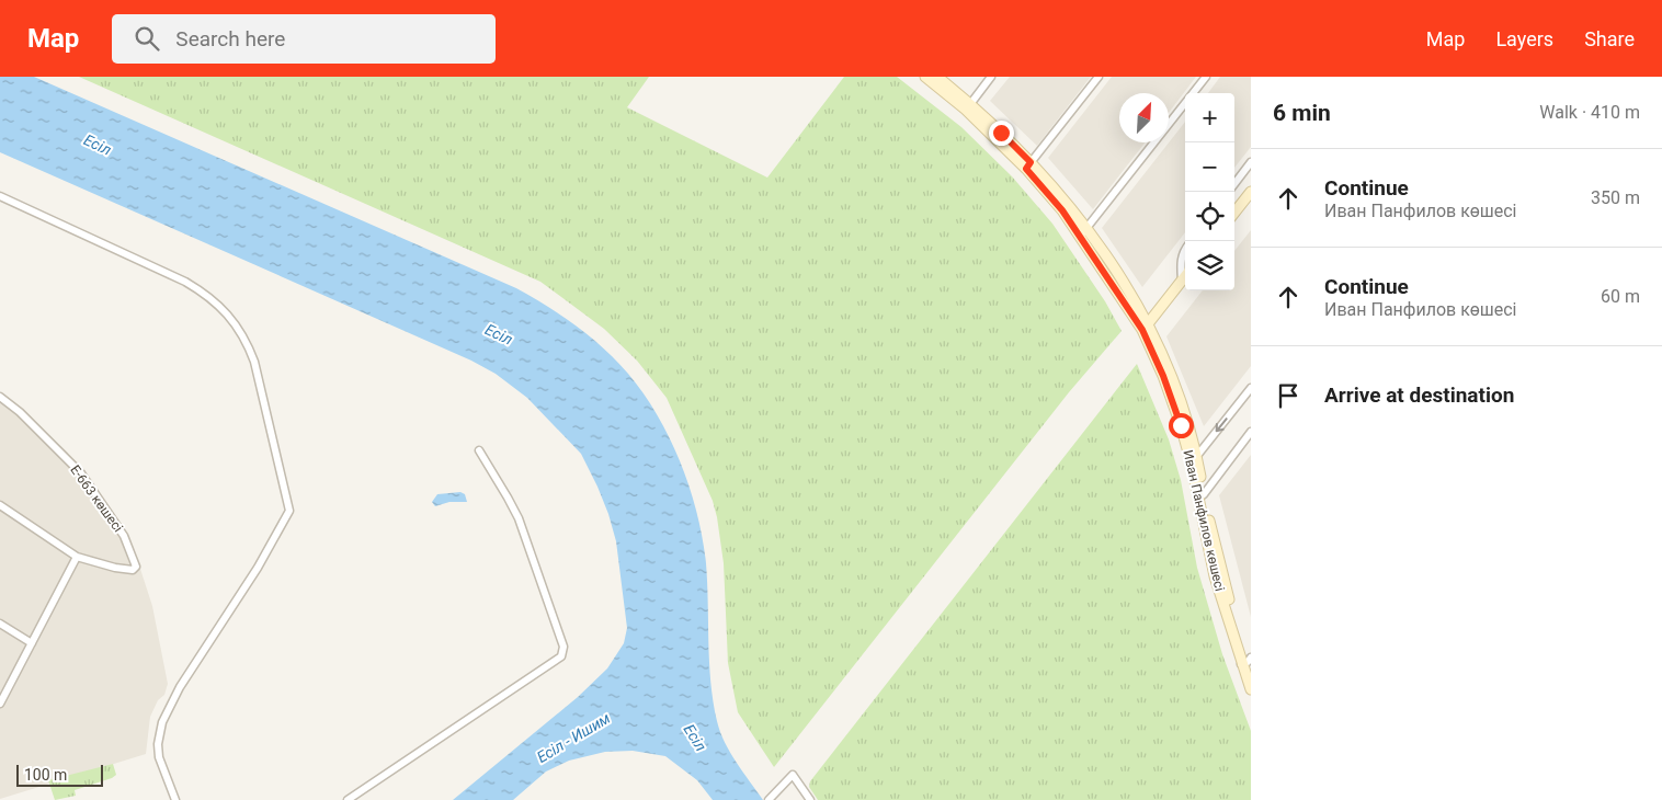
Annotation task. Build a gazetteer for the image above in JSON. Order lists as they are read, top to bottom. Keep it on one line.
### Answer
{"streets":{"street":["Е-663 көшесі","Иван Панфилов көшесі"]},"water":["Есіл","Есіл - Ишим"],"scale_bar":"100 m","north":"top right","page":{"header":"Map","search":"Search here","nav":["Map","Layers","Share"],"heading":["6 min","Walk · 410 m"],"map_buttons":["+","−"],"list":[["Continue","Иван Панфилов көшесі","350 m"],["Continue","Иван Панфилов көшесі","60 m"],"Arrive at destination"],"scale":"100 m"}}
